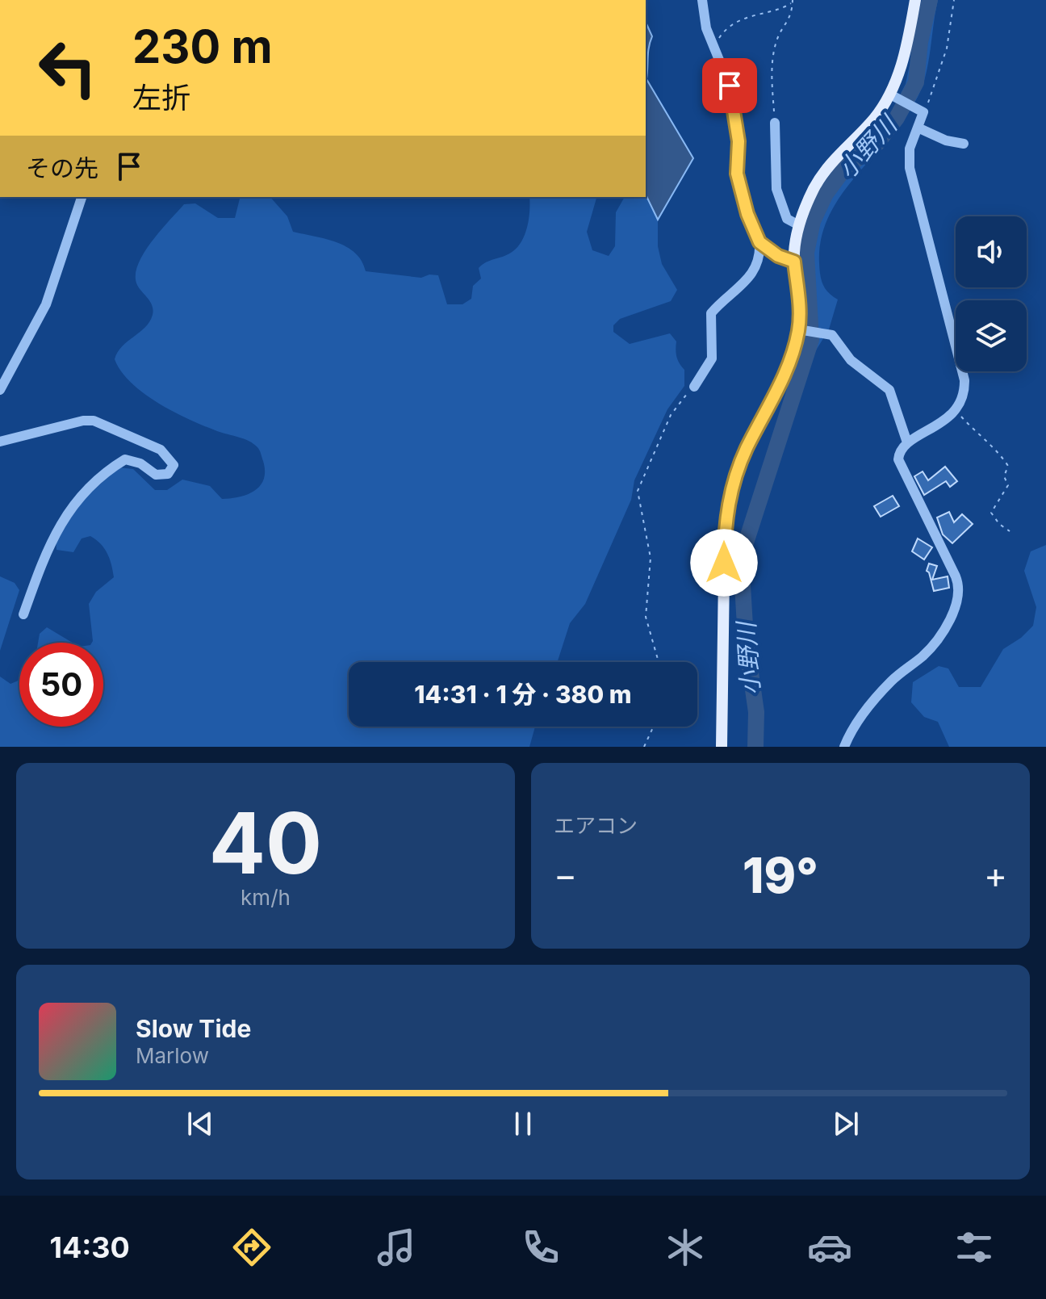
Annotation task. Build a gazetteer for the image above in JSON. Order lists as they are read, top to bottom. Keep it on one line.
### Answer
{"water":["小野川"],"page":{"turn":["230 m","左折"],"then":"その先","limit":"50","trip":"14:31 · 1 分 · 380 m","tile":[["40","km/h"],"エアコン"],"heat":["−","19°","+"],"song":["Slow Tide","Marlow"],"tabs":"14:30"}}
